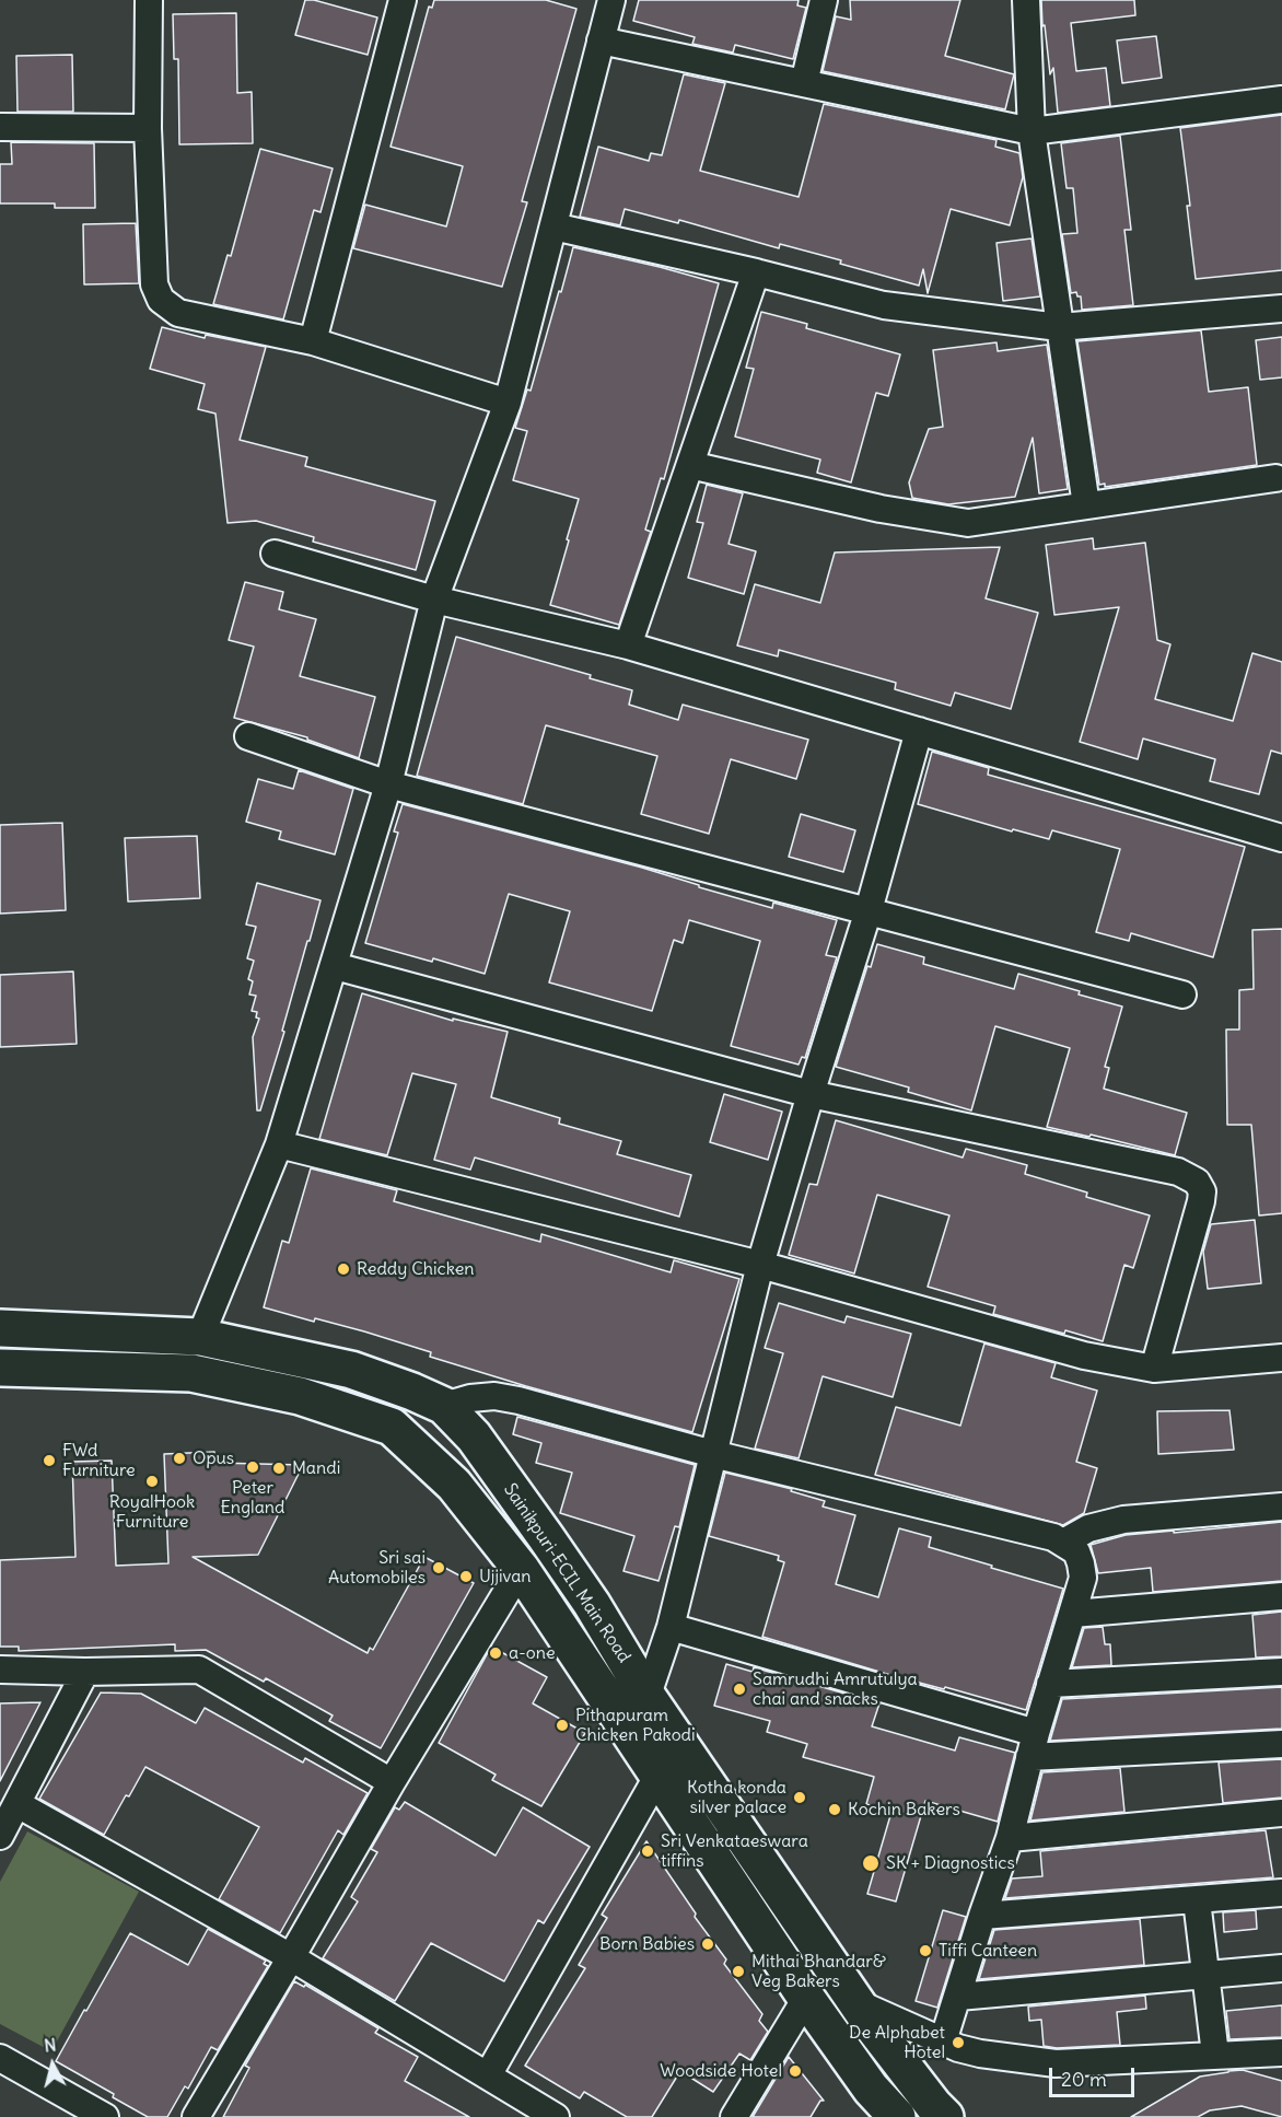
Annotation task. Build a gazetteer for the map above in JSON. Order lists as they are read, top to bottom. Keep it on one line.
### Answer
{"streets":{"main road":["Sainikpuri-ECIL Main Road"]},"places":["Reddy Chicken","Opus","FWd Furniture","Peter England","Mandi","RoyalHook Furniture","Sri sai Automobiles","Ujjivan","a-one","Samrudhi Amrutulya chai and snacks","Pithapuram Chicken Pakodi","Kotha konda silver palace","Kochin Bakers","Sri Venkataeswara tiffins","SK + Diagnostics","Born Babies","Tiffi Canteen","Mithai Bhandar& Veg Bakers","De Alphabet Hotel","Woodside Hotel"],"scale_bar":"20 m","north":"top"}
